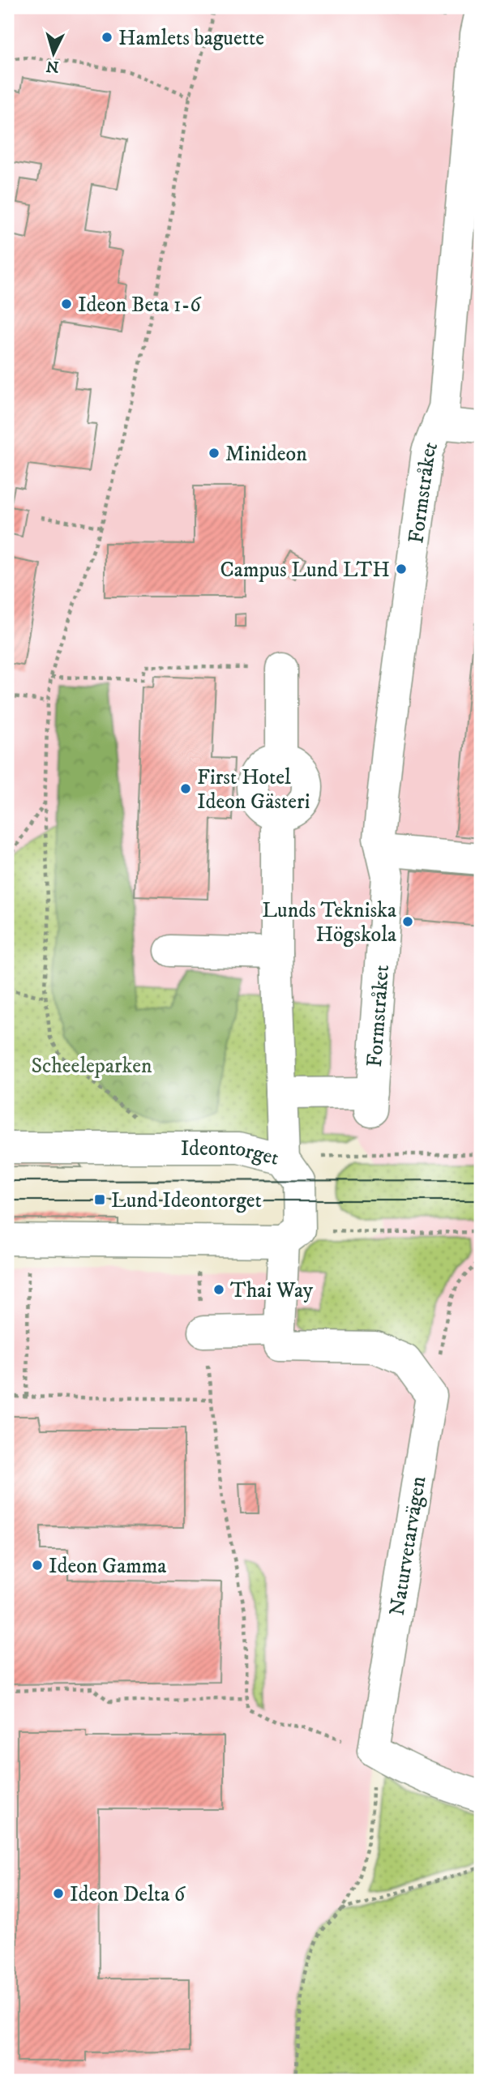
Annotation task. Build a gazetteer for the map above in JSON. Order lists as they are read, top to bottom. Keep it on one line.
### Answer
{"streets":{"street":["Formstråket","Ideontorget","Naturvetarvägen"]},"parks":["Scheeleparken"],"places":{"other":["Hamlets baguette","Ideon Beta 1-6","Minideon","Campus Lund LTH","First Hotel Ideon Gästeri","Lunds Tekniska Högskola","Thai Way","Ideon Gamma","Ideon Delta 6"],"transit":["Lund Ideontorget"]},"north":"bottom"}
